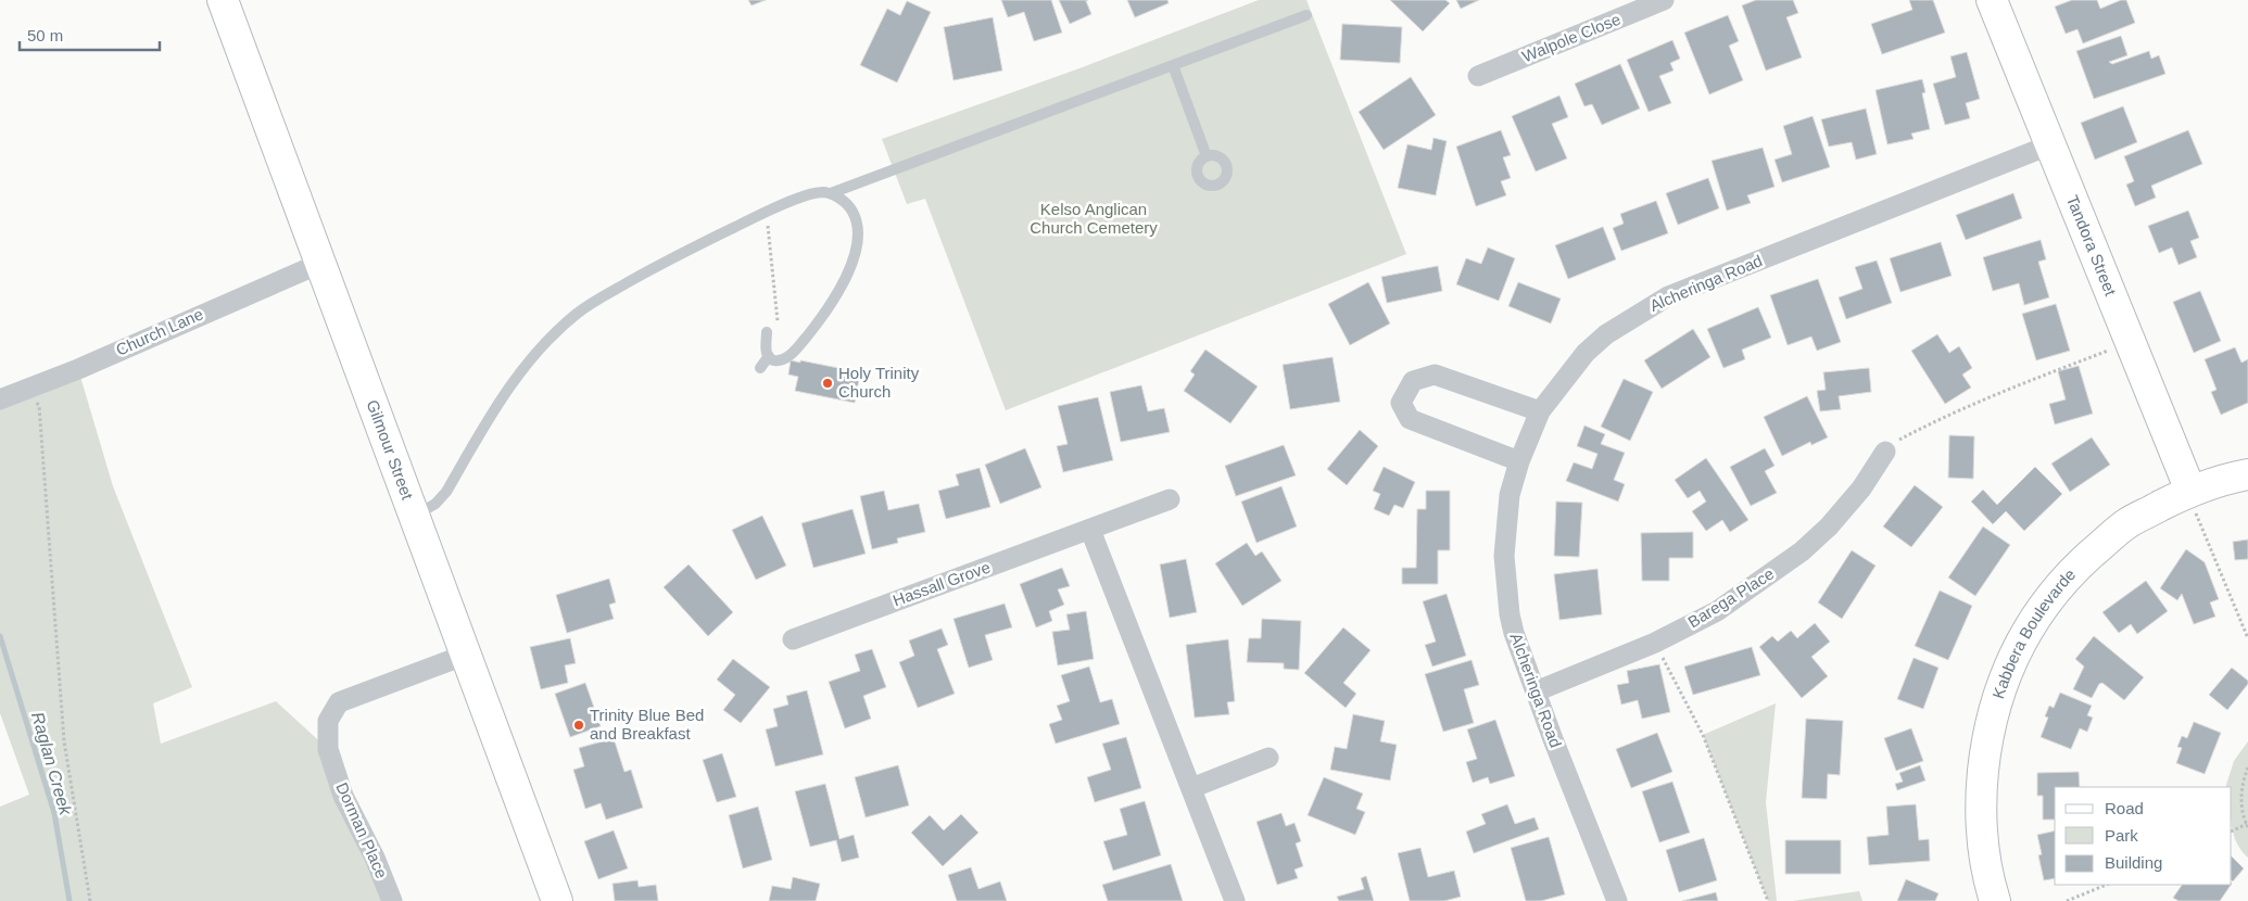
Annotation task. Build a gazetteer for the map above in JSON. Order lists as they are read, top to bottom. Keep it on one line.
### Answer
{"streets":{"street":["Walpole Close","Tandora Street","Alcheringa Road","Church Lane","Gilmour Street","Hassall Grove","Barega Place","Kabbera Boulevarde","Dorman Place"]},"crossings":[["Tandora Street","Alcheringa Road"],["Tandora Street","Kabbera Boulevarde"],["Alcheringa Road","Barega Place"],["Church Lane","Gilmour Street"],["Gilmour Street","Dorman Place"]],"water":["Raglan Creek"],"parks":["Kelso Anglican Church Cemetery"],"places":["Holy Trinity Church","Trinity Blue Bed and Breakfast"],"legend":["Road","Park","Building"],"scale_bar":"50 m"}
